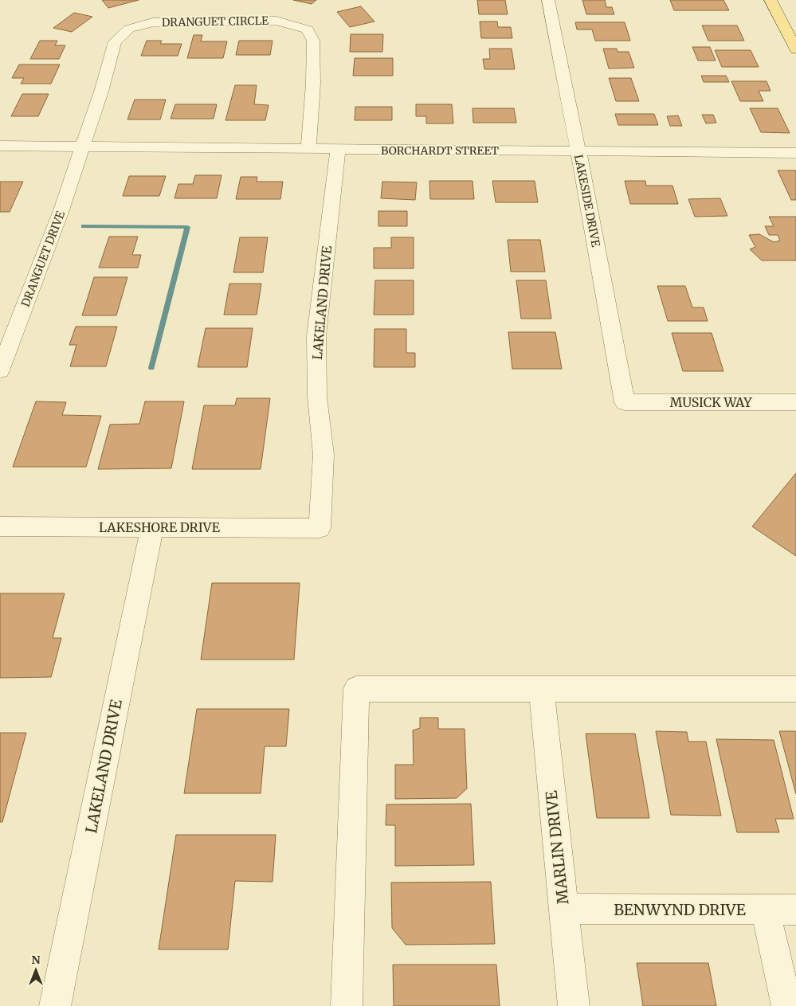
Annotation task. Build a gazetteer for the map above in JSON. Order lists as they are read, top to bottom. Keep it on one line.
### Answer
{"streets":{"street":["DRANGUET CIRCLE","BORCHARDT STREET","LAKESIDE DRIVE","DRANGUET DRIVE","LAKELAND DRIVE","MUSICK WAY","LAKESHORE DRIVE","MARLIN DRIVE","BENWYND DRIVE"]},"crossings":[["DRANGUET CIRCLE","BORCHARDT STREET"],["DRANGUET CIRCLE","DRANGUET DRIVE"],["BORCHARDT STREET","LAKESIDE DRIVE"],["BORCHARDT STREET","DRANGUET DRIVE"],["BORCHARDT STREET","LAKELAND DRIVE"],["LAKESIDE DRIVE","MUSICK WAY"],["LAKELAND DRIVE","LAKESHORE DRIVE"],["MARLIN DRIVE","BENWYND DRIVE"]],"north":"top"}
